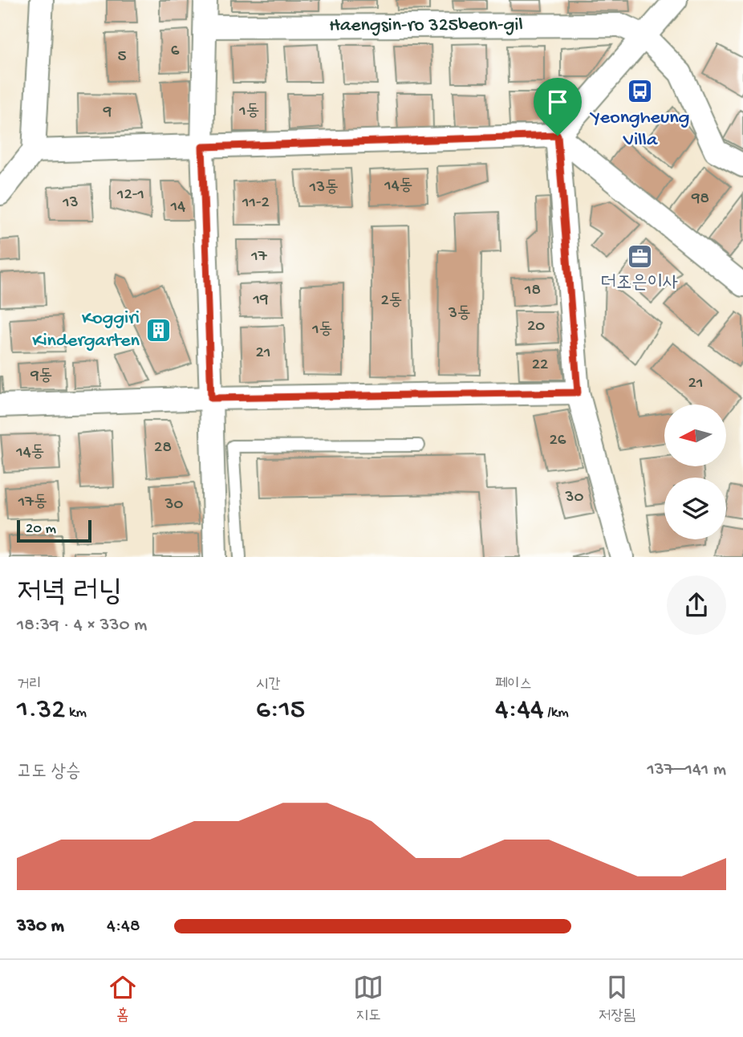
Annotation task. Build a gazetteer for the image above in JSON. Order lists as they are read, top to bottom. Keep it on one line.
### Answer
{"streets":{"street":["Haengsin-ro 325beon-gil"]},"places":{"bus stop":["Yeongheung Villa"],"office":["더조은이사"],"building":["Koggiri Kindergarten"]},"house_numbers":["6","5","1동","9","14동","13동","12-1","98","13","11-2","14","17","18","19","2동","3동","20","1동","21","22","9동","21","26","28","14동","30","17동","30"],"scale_bar":"20 m","north":"left","page":{"scale":"20 m","heading":["저녁 러닝","18:39 · 4 × 330 m"],"stats":[["거리","1.32 km"],["시간","6:15"],["페이스","4:44 /km"]],"chart":["고도 상승","137–141 m"],"list":[{"name":"330 m","note":"4:48"}],"tabs":["홈","지도","저장됨"]}}
